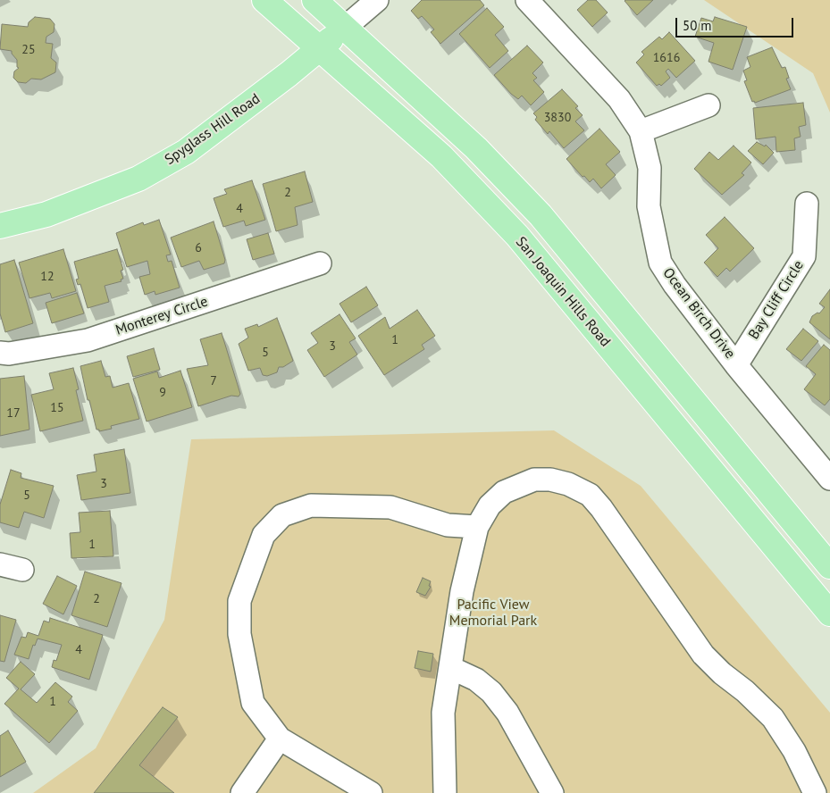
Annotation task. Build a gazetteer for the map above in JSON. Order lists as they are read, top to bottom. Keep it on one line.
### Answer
{"streets":{"main road":["Spyglass Hill Road","San Joaquin Hills Road"],"street":["Bay Cliff Circle","Ocean Birch Drive","Monterey Circle"]},"crossings":[["Spyglass Hill Road","San Joaquin Hills Road"],["Bay Cliff Circle","Ocean Birch Drive"]],"parks":["Pacific View Memorial Park"],"house_numbers":["25","1616","3830","2","4","6","12","1","3","5","7","9","15","17","3","5","1","2","4","1"],"scale_bar":"50 m"}
